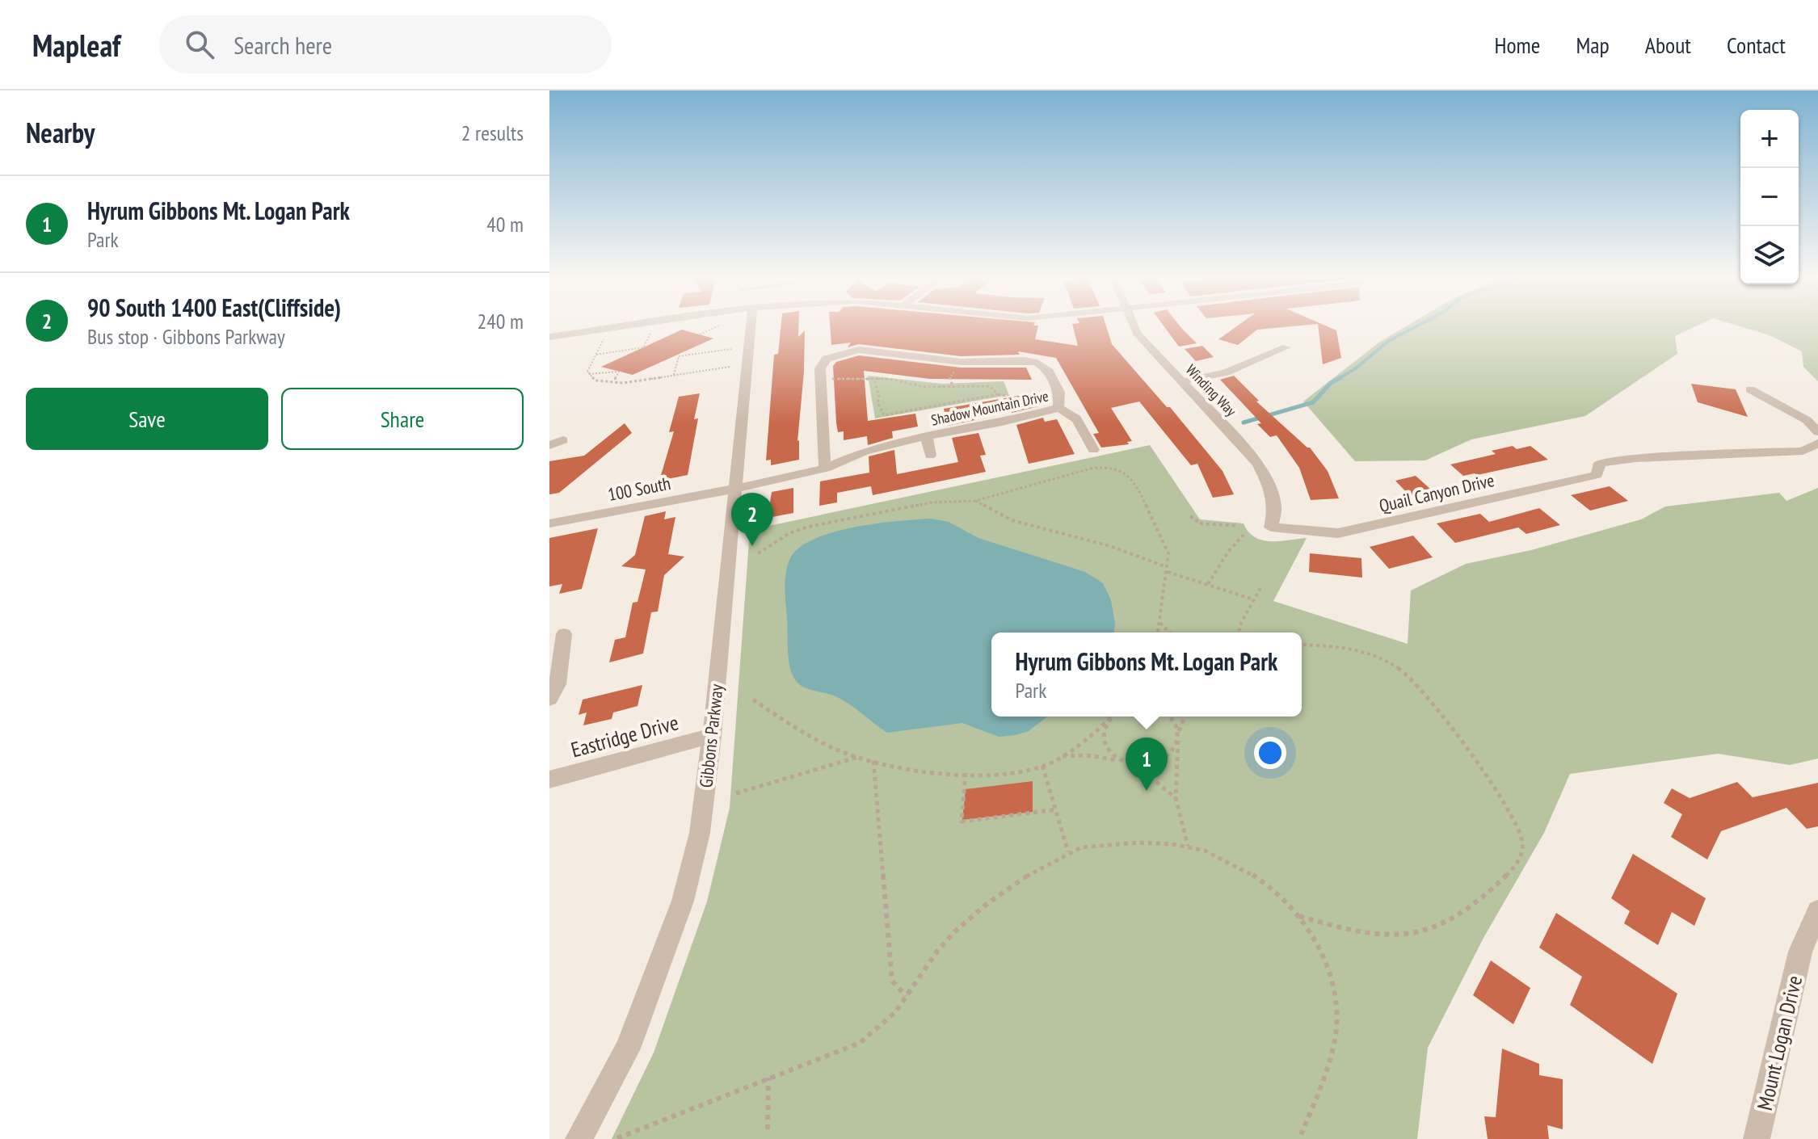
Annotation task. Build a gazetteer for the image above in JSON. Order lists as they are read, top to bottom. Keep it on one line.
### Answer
{"streets":{"street":["Winding Way","Shadow Mountain Drive","100 South","Quail Canyon Drive","Eastridge Drive","Gibbons Parkway","Mount Logan Drive"]},"crossings":[["Winding Way","Quail Canyon Drive"],["Shadow Mountain Drive","100 South"],["Shadow Mountain Drive","Gibbons Parkway"],["100 South","Gibbons Parkway"],["Eastridge Drive","Gibbons Parkway"]],"page":{"header":"Mapleaf","search":"Search here","nav":["Home","Map","About","Contact"],"heading":["Nearby","2 results"],"map_buttons":["+","−"],"list":[{"mark":"1","name":"Hyrum Gibbons Mt. Logan Park","note":"Park","value":"40 m"},{"mark":"2","name":"90 South 1400 East(Cliffside)","note":"Bus stop · Gibbons Parkway","value":"240 m"}],"buttons":["Save","Share"],"pins":["2","1"],"popup":["Hyrum Gibbons Mt. Logan Park","Park"]}}
